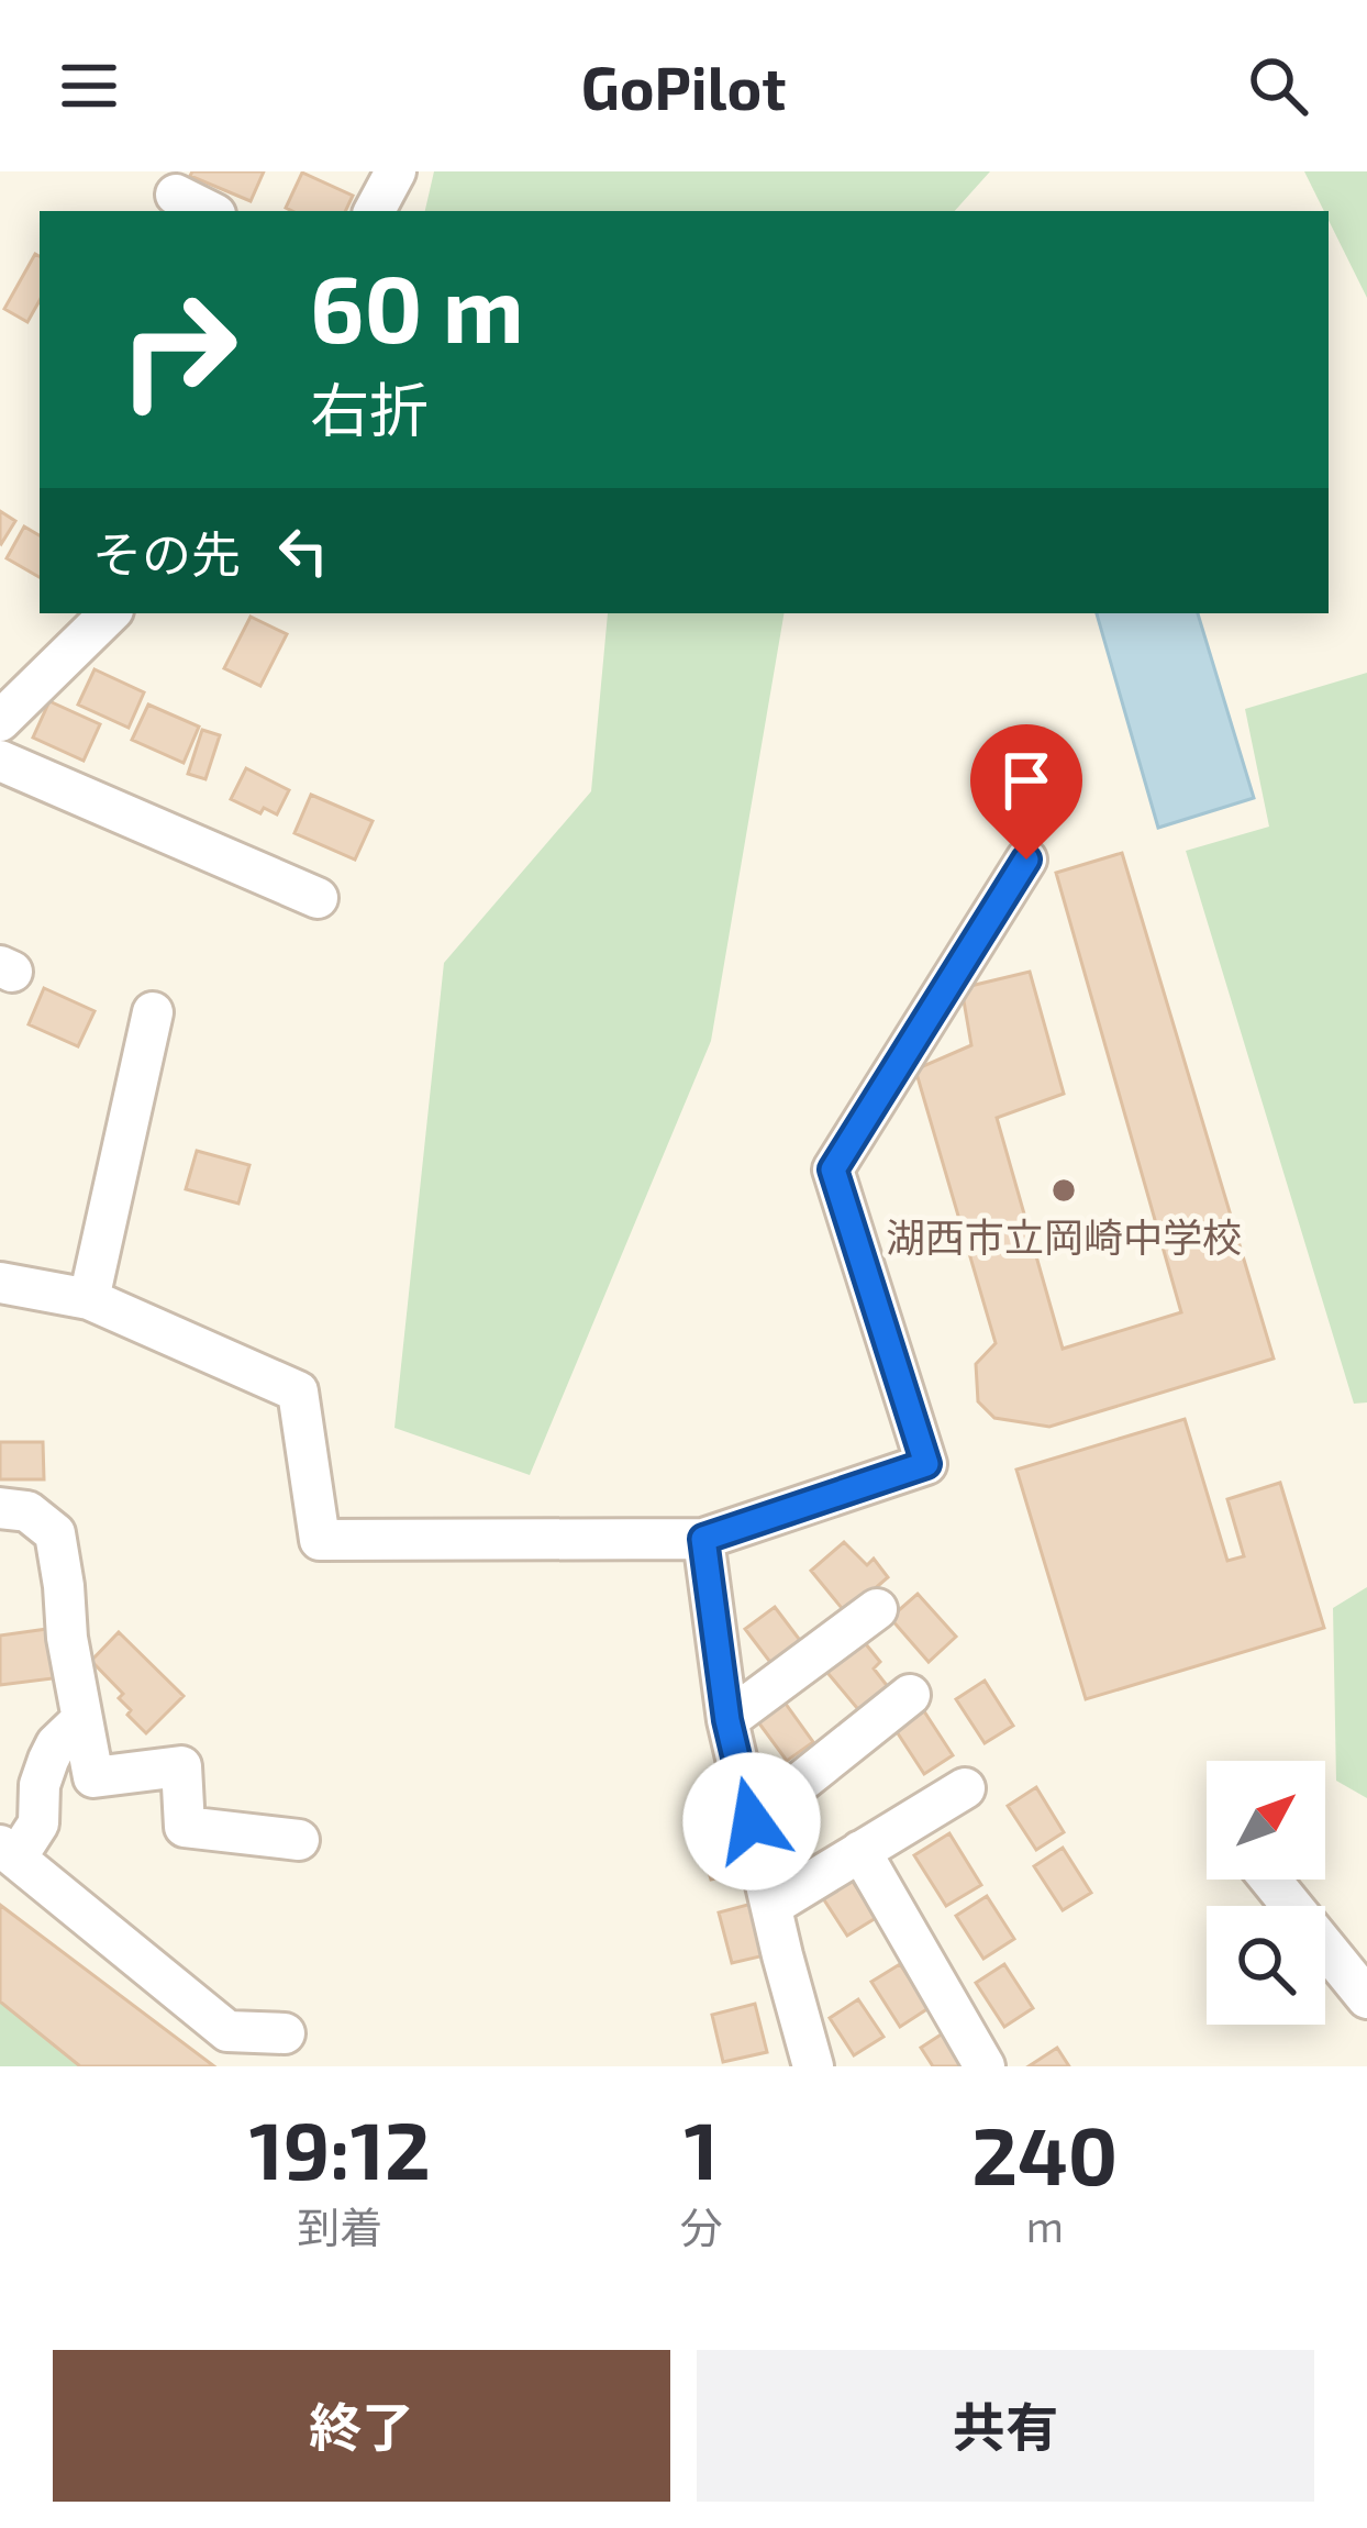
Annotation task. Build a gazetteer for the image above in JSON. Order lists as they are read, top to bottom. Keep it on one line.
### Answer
{"places":["湖西市立岡崎中学校"],"north":"top right","page":{"header":"GoPilot","turn":["60 m","右折"],"then":"その先","eta":["19:12","到着","1","分","240","m"],"buttons":["終了","共有"]}}
